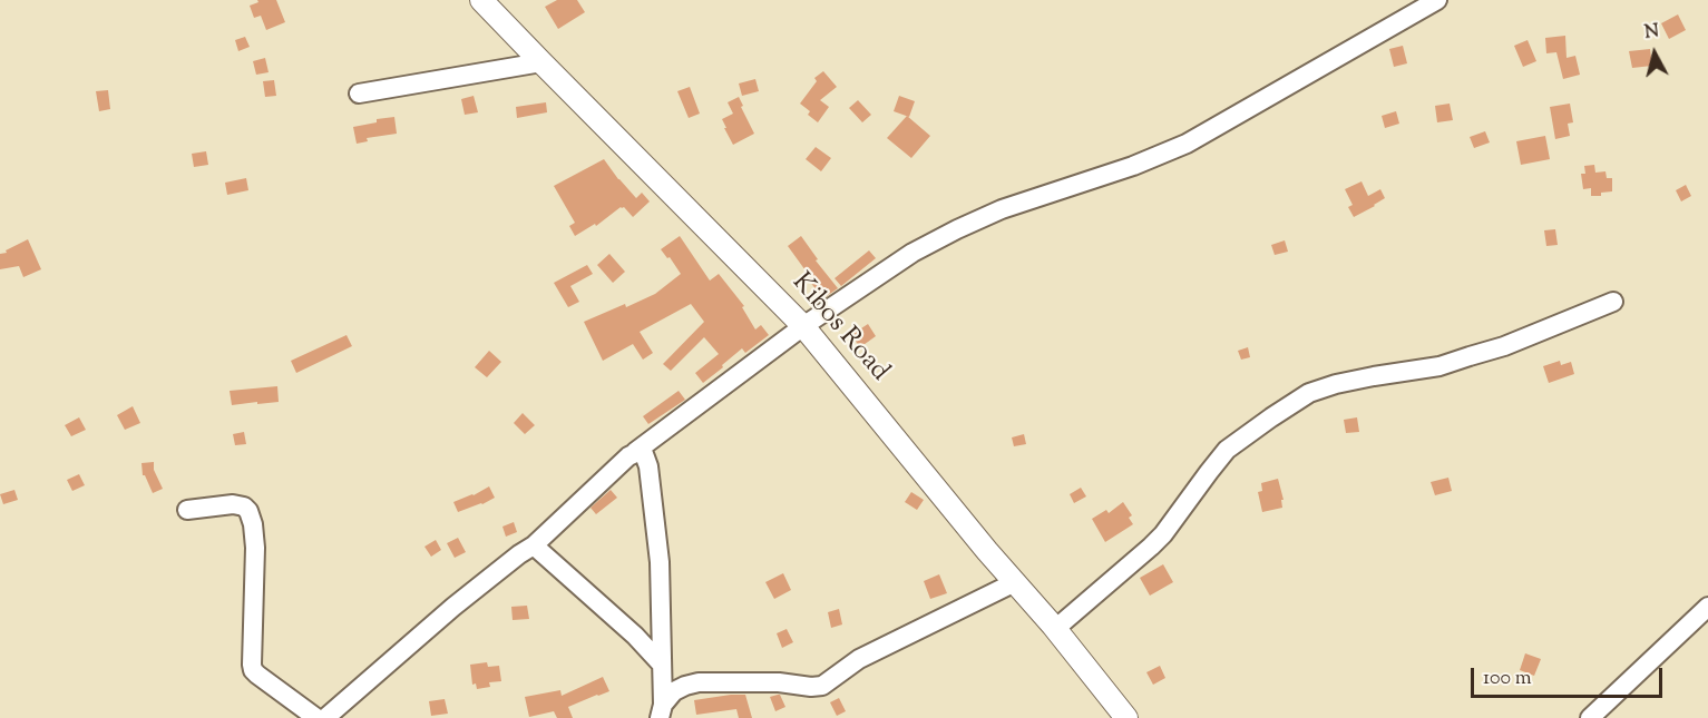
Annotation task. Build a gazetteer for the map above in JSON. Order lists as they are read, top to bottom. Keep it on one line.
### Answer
{"streets":{"main road":["Kibos Road"]},"scale_bar":"100 m","north":"top"}
